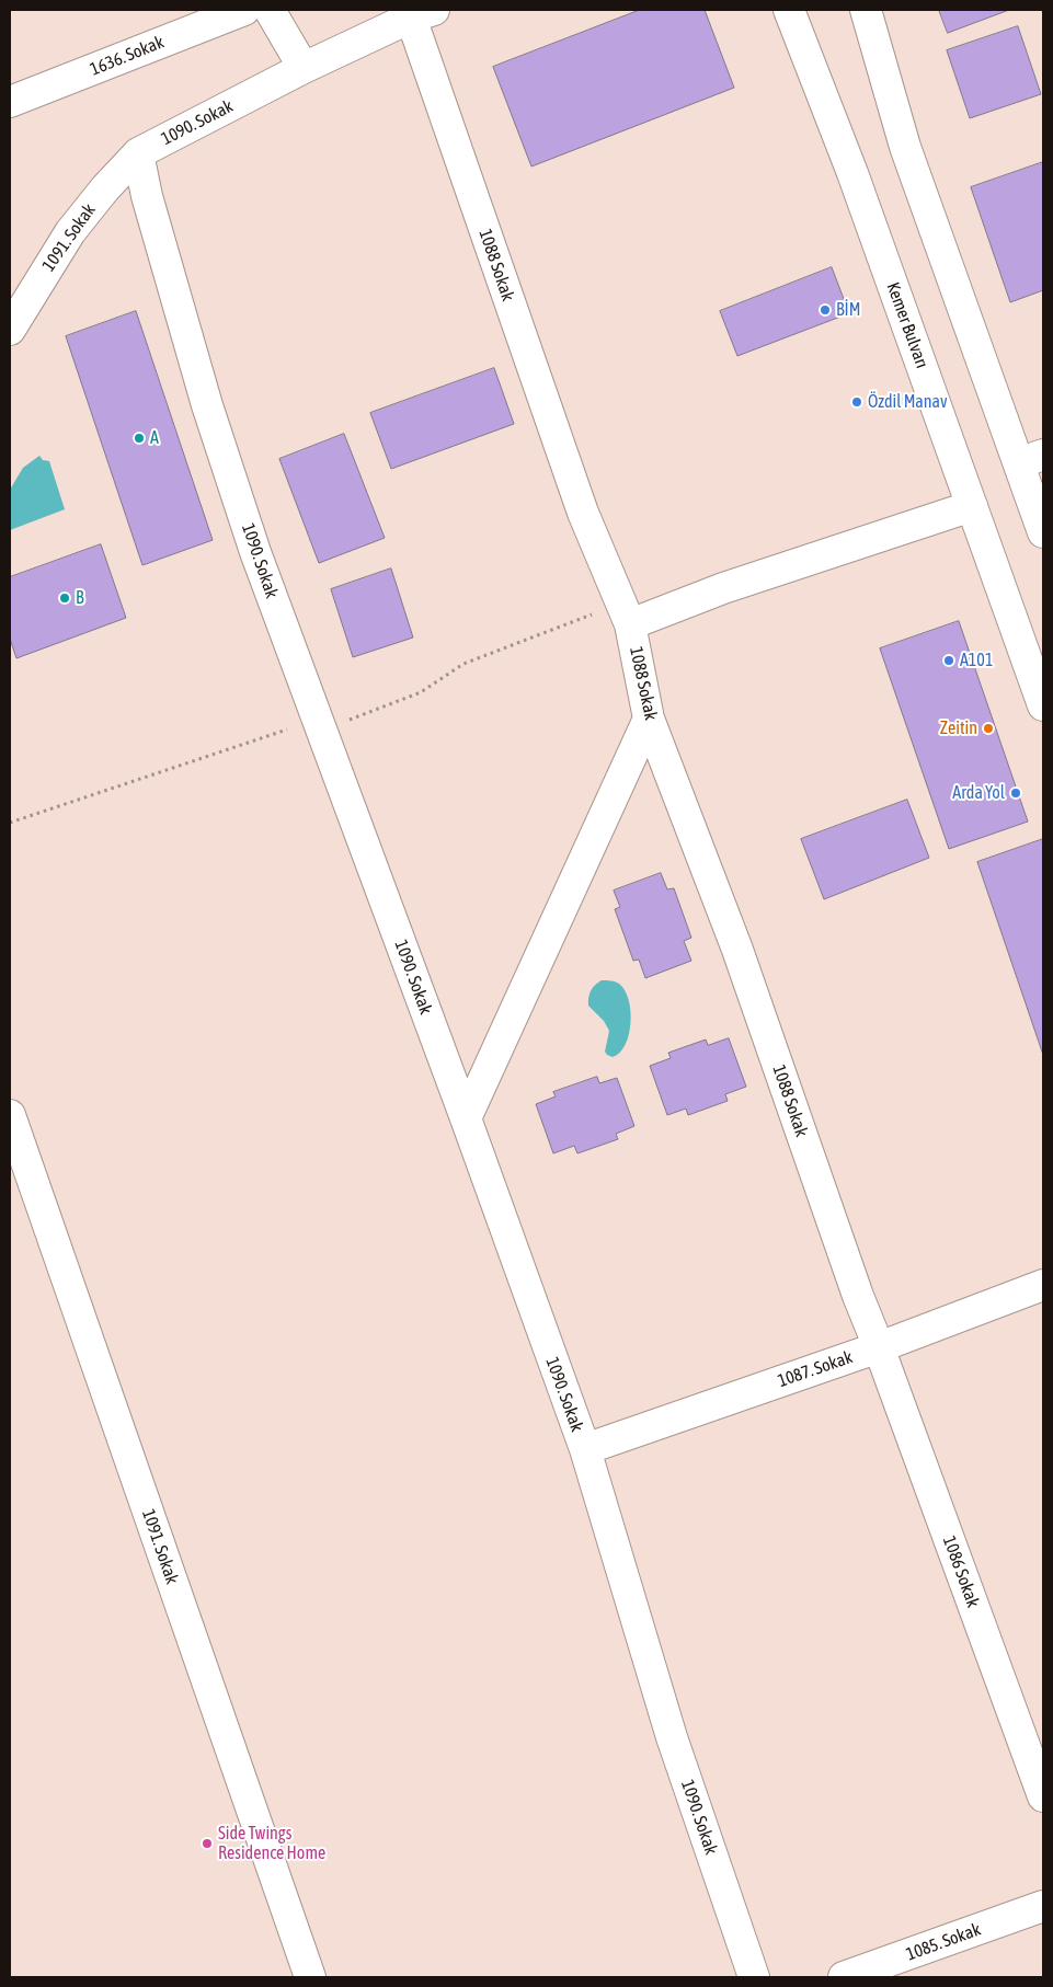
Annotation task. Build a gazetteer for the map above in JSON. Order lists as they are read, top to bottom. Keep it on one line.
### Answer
{"streets":{"street":["1636. Sokak","1090. Sokak","1091. Sokak","1088 Sokak","Kemer Bulvarı","1087. Sokak","1086 Sokak","1085. Sokak"]},"crossings":[["1090. Sokak","1091. Sokak"],["1090. Sokak","1088 Sokak"],["1090. Sokak","1087. Sokak"],["1088 Sokak","1087. Sokak"],["1088 Sokak","1086 Sokak"],["1087. Sokak","1086 Sokak"]],"places":["BİM","Özdil Manav","A","B","A101","Zeitin","Arda Yol","Side Twings Residence Home"]}
